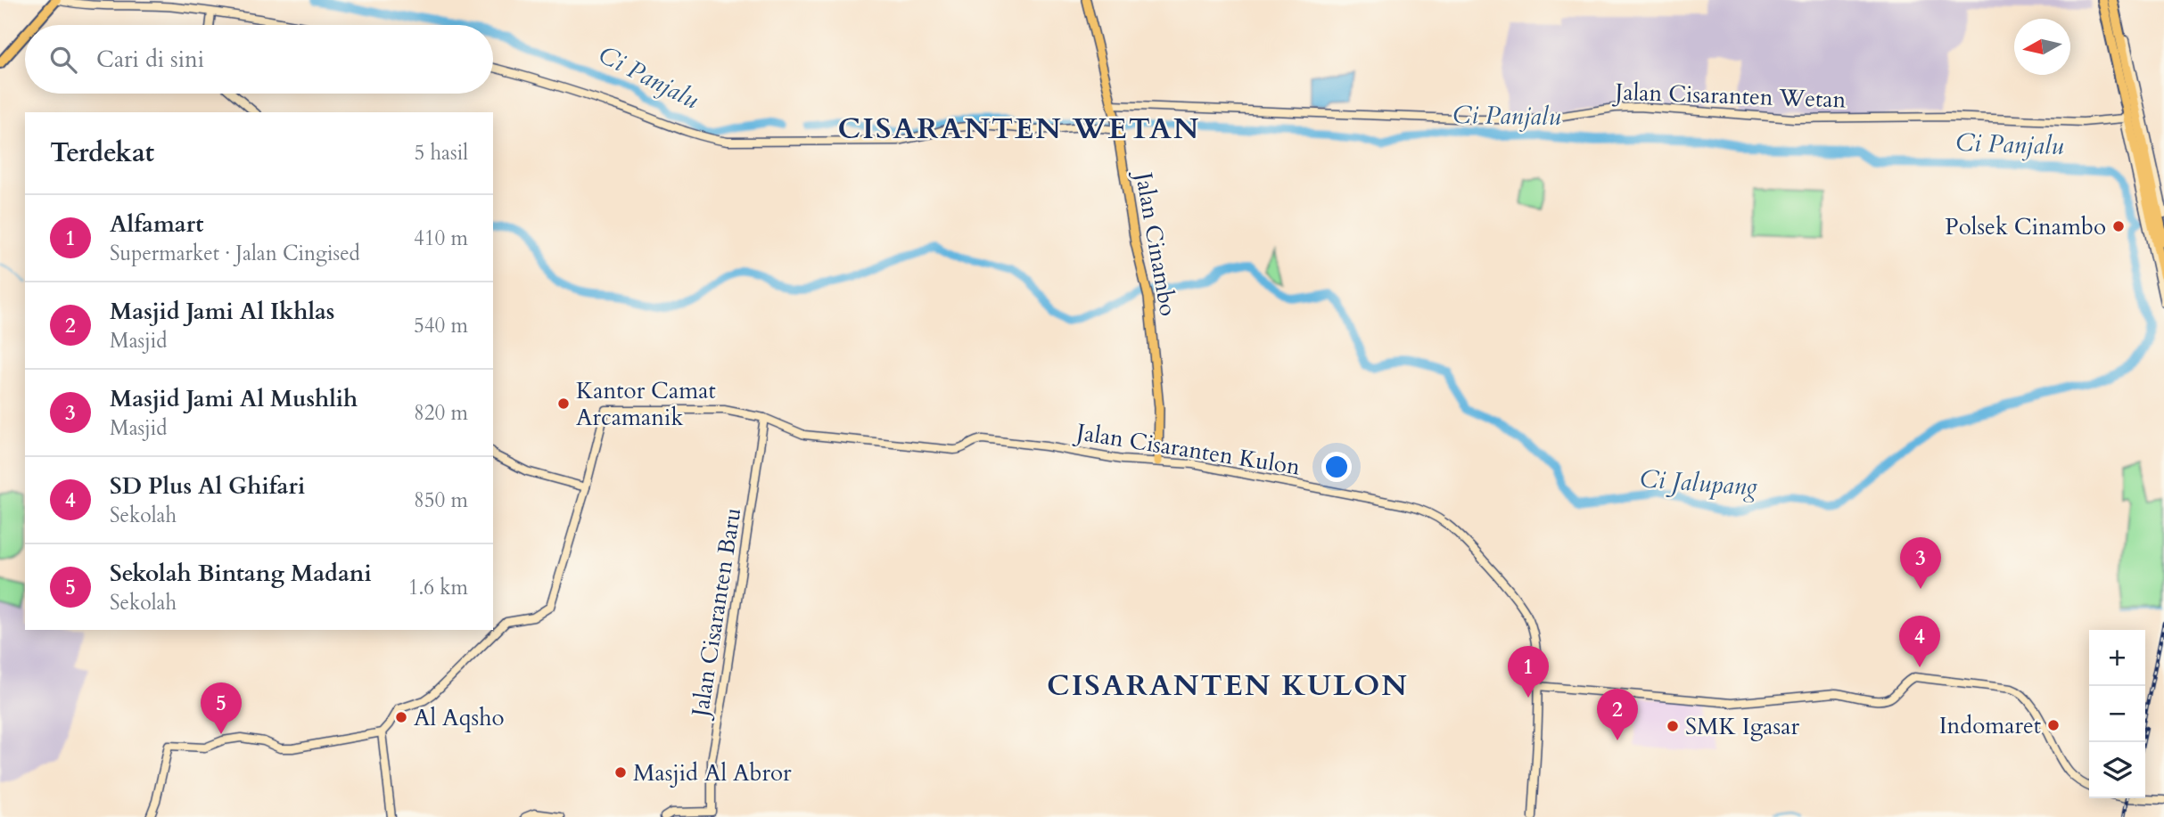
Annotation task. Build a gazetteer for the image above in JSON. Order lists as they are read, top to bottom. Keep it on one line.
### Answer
{"streets":{"main road":["Jalan Cinambo"],"street":["Jalan Cisaranten Wetan","Jalan Cisaranten Kulon","Jalan Cisaranten Baru"]},"crossings":[["Jalan Cisaranten Wetan","Jalan Cinambo"],["Jalan Cinambo","Jalan Cisaranten Kulon"],["Jalan Cisaranten Kulon","Jalan Cisaranten Baru"]],"districts":["CISARANTEN WETAN","CISARANTEN KULON"],"water":["Ci Panjalu","Ci Jalupang"],"places":["Polsek Cinambo","Kantor Camat Arcamanik","Al Aqsho","Indomaret","SMK Igasar","Masjid Al Abror"],"north":"left","page":{"search":"Cari di sini","heading":["Terdekat","5 hasil"],"list":[{"mark":"1","name":"Alfamart","note":"Supermarket · Jalan Cingised","value":"410 m"},{"mark":"2","name":"Masjid Jami Al Ikhlas","note":"Masjid","value":"540 m"},{"mark":"3","name":"Masjid Jami Al Mushlih","note":"Masjid","value":"820 m"},{"mark":"4","name":"SD Plus Al Ghifari","note":"Sekolah","value":"850 m"},{"mark":"5","name":"Sekolah Bintang Madani","note":"Sekolah","value":"1.6 km"}],"pins":["3","4","1","5","2"],"map_buttons":["+","−"]}}
